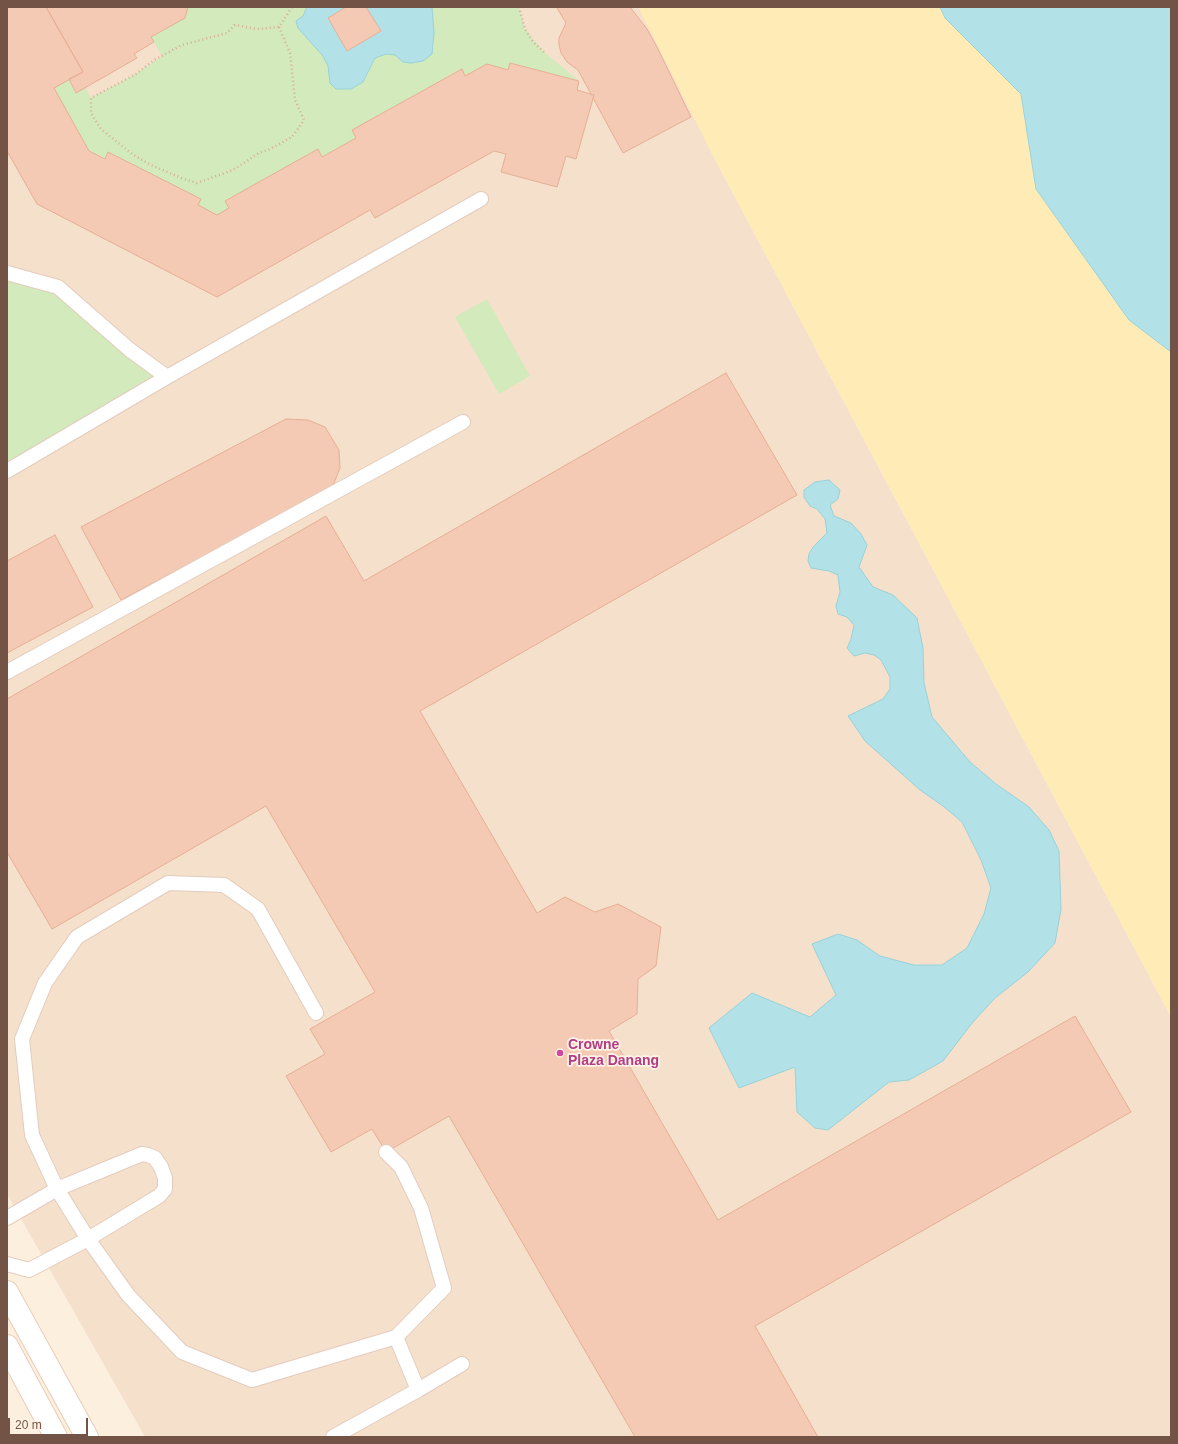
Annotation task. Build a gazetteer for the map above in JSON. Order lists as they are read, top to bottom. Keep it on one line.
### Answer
{"places":["Crowne Plaza Danang"],"scale_bar":"20 m"}
